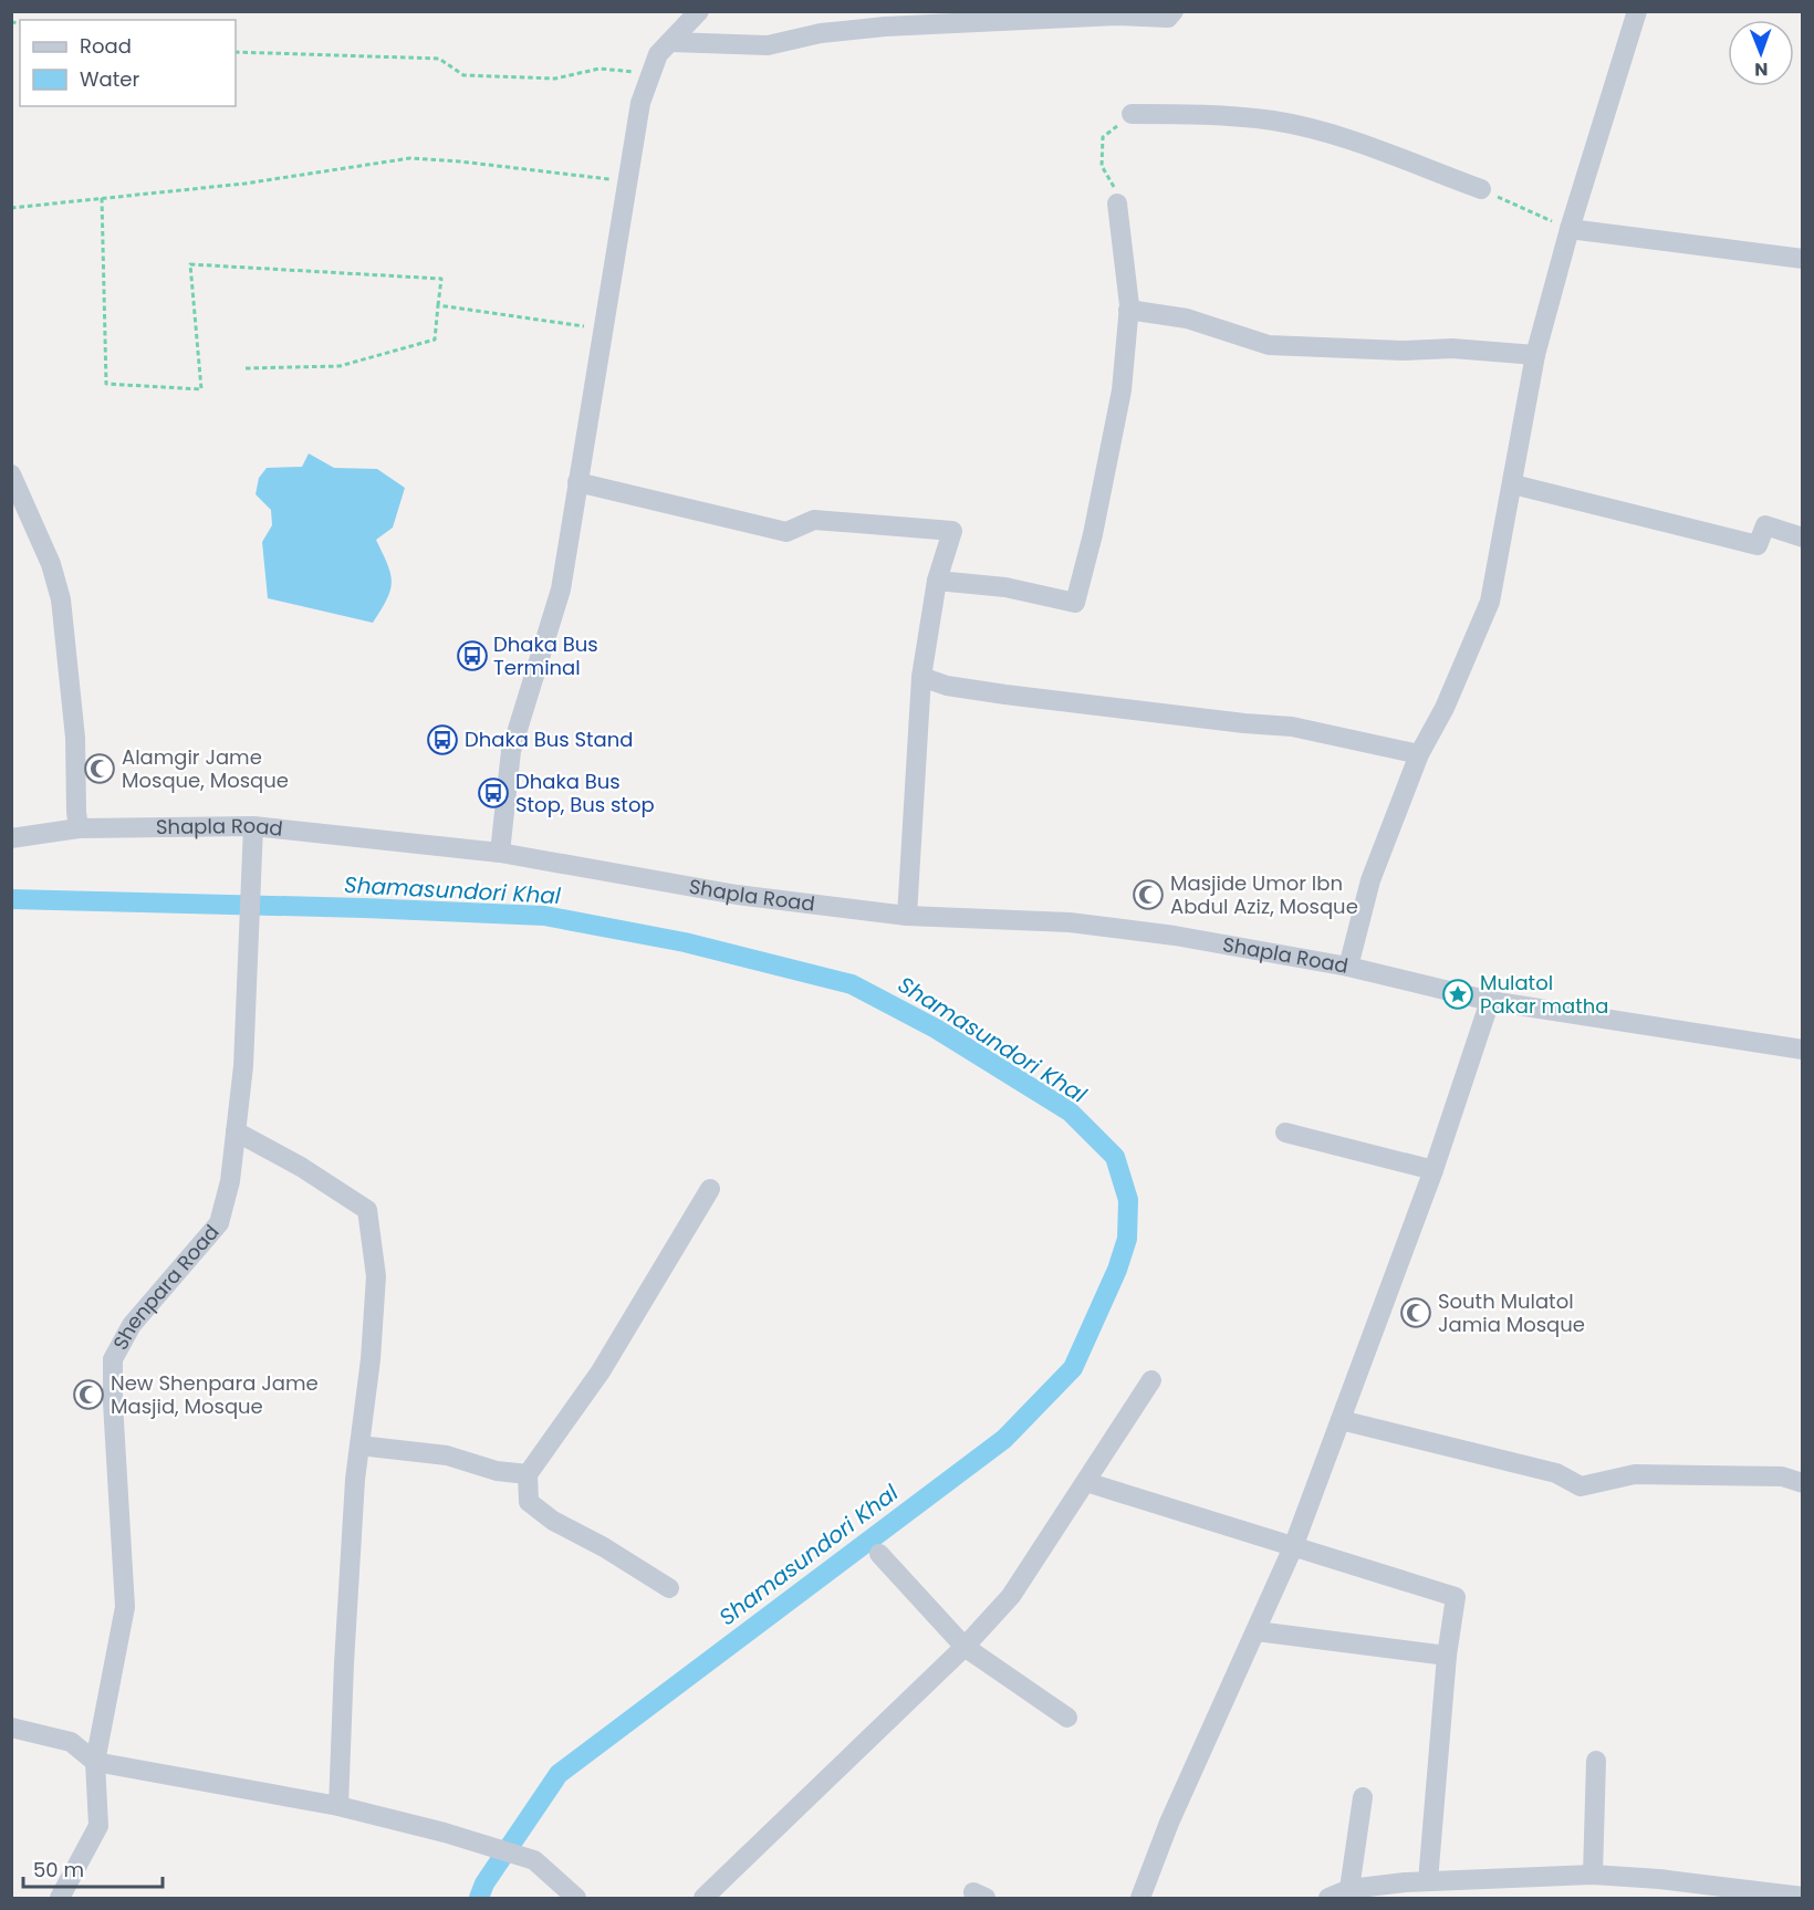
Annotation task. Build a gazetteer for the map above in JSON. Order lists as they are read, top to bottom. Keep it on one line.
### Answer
{"streets":{"street":["Shapla Road","Shenpara Road"]},"crossings":[["Shapla Road","Shenpara Road"]],"water":["Shamasundori Khal"],"places":{"bus stop":["Dhaka Bus Terminal","Dhaka Bus Stand","Dhaka Bus Stop, Bus stop"],"mosque":["Alamgir Jame Mosque, Mosque","Masjide Umor Ibn Abdul Aziz, Mosque","South Mulatol Jamia Mosque","New Shenpara Jame Masjid, Mosque"],"place":["Mulatol Pakar matha"]},"legend":["Road","Water"],"scale_bar":"50 m","north":"bottom"}
